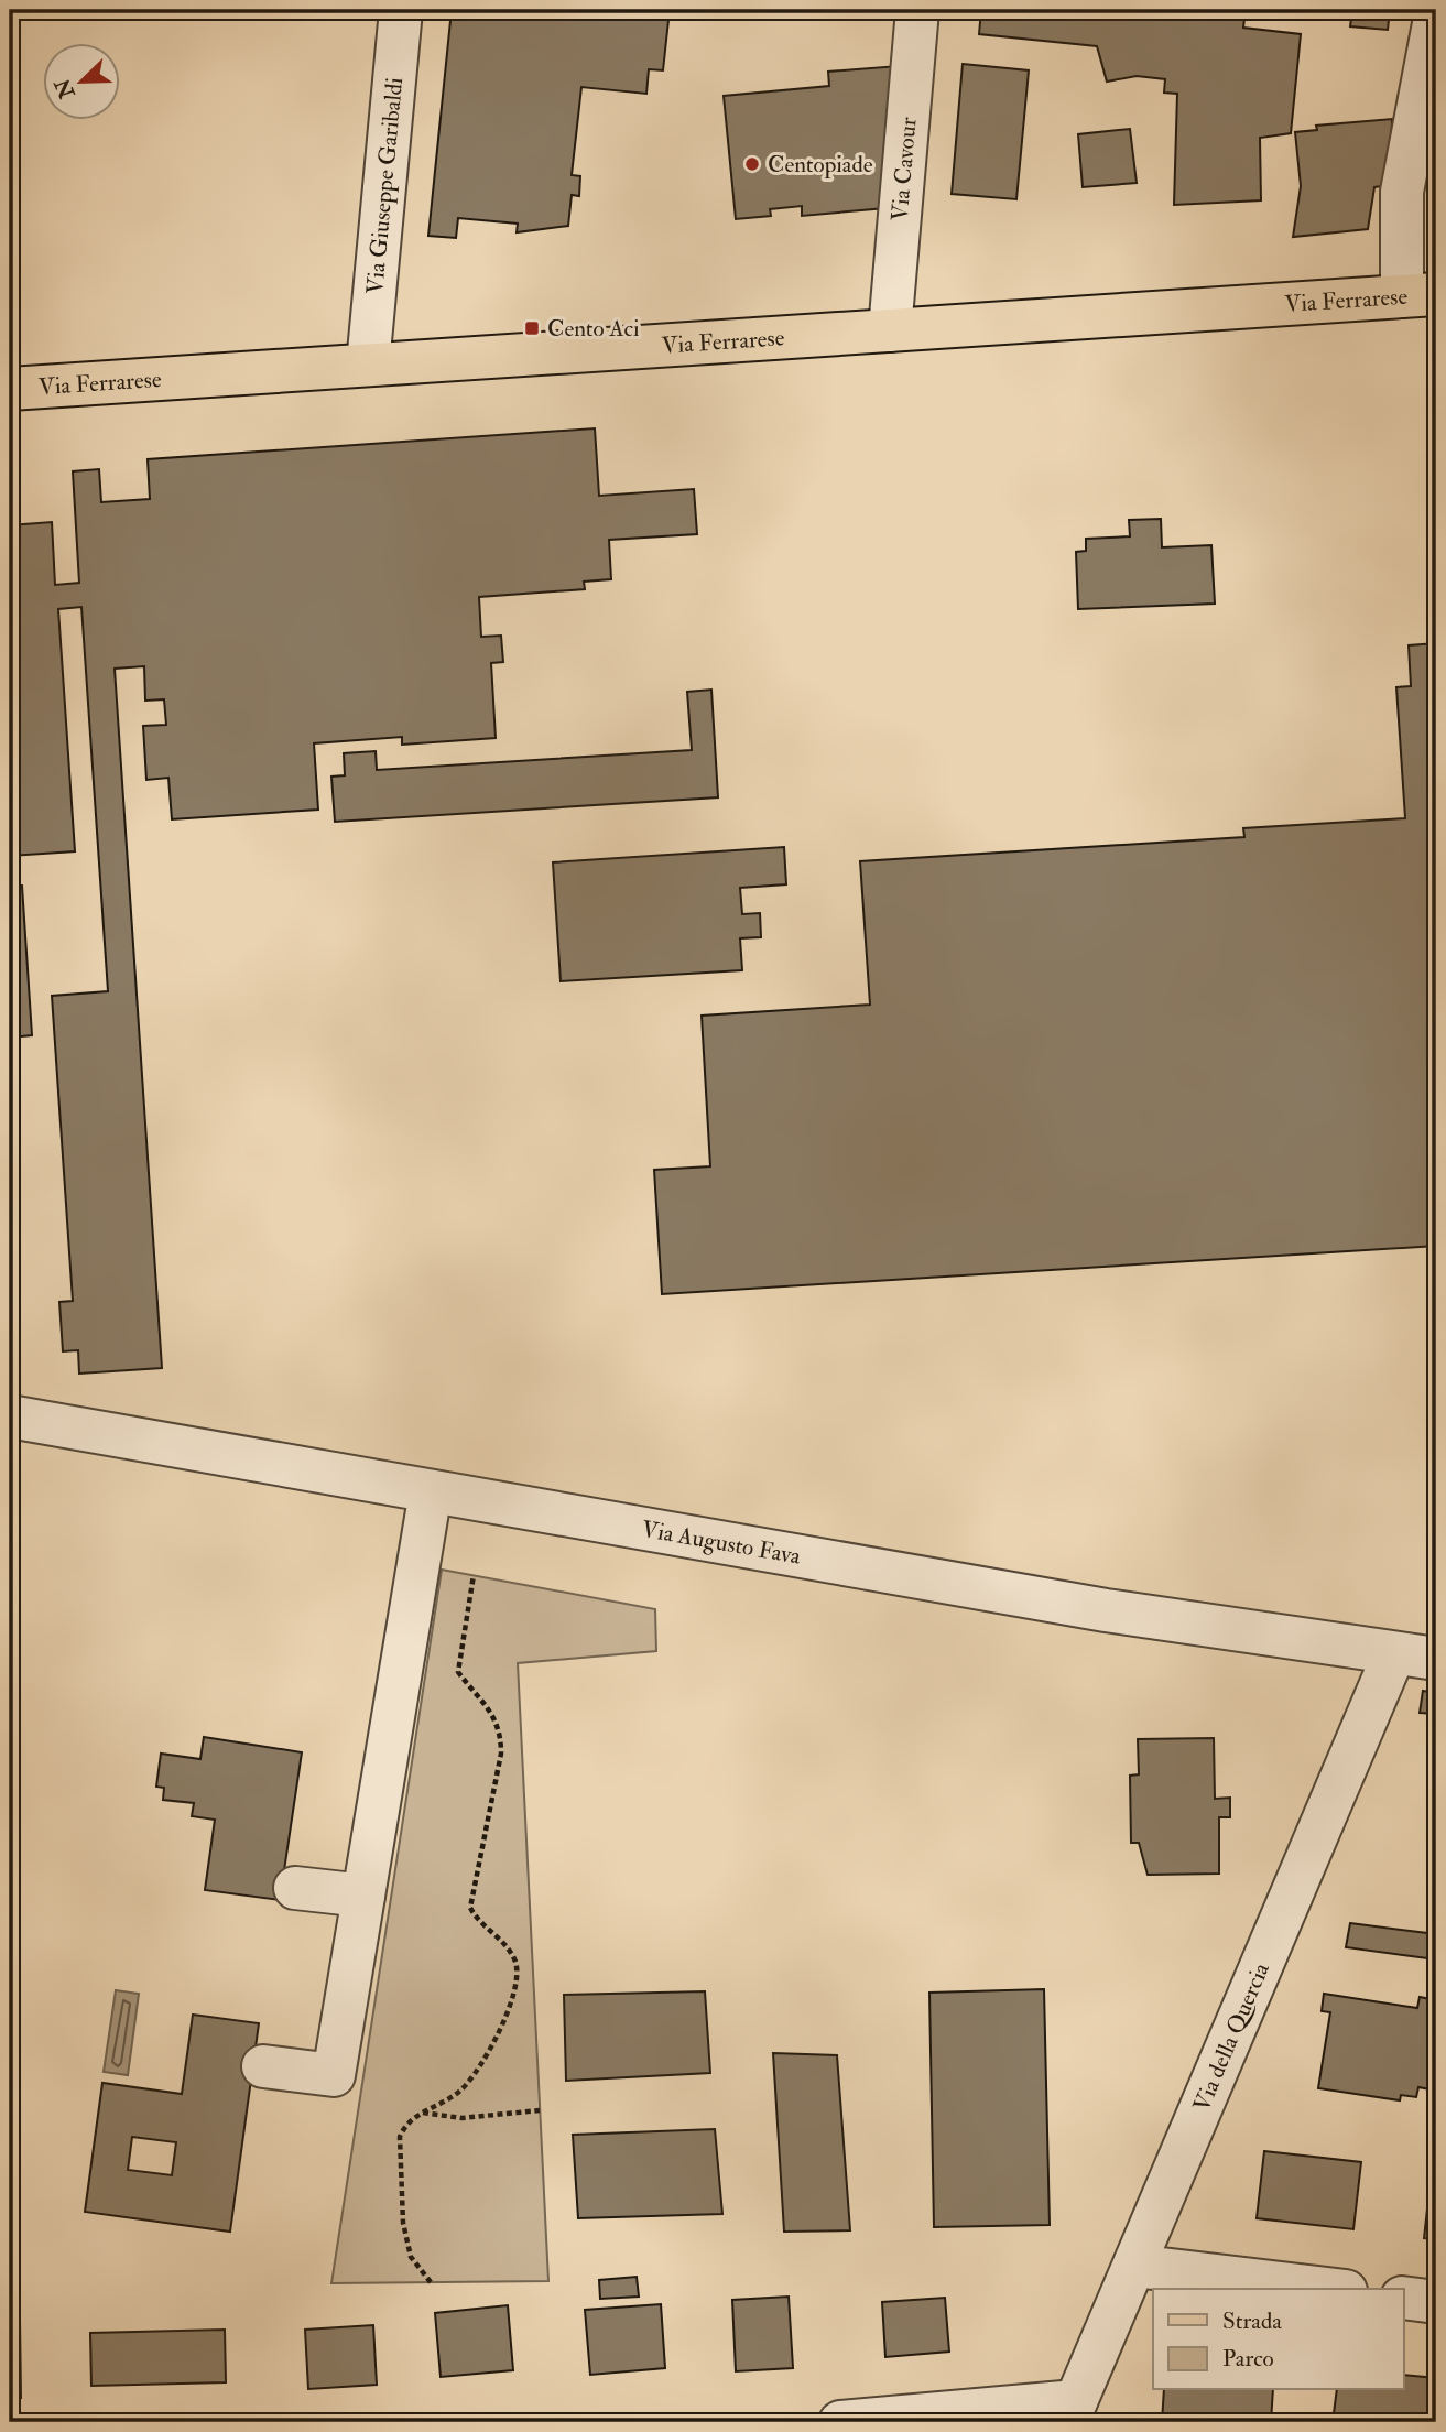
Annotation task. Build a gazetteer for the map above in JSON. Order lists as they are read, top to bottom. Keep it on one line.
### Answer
{"streets":{"main road":["Via Ferrarese"],"street":["Via Cavour","Via Giuseppe Garibaldi","Via Augusto Fava","Via della Quercia"]},"crossings":[["Via Cavour","Via Ferrarese"],["Via Giuseppe Garibaldi","Via Ferrarese"],["Via Augusto Fava","Via della Quercia"]],"places":{"other":["Centopiade"],"transit":["Cento Aci"]},"legend":["Strada","Parco"],"north":"bottom left"}
